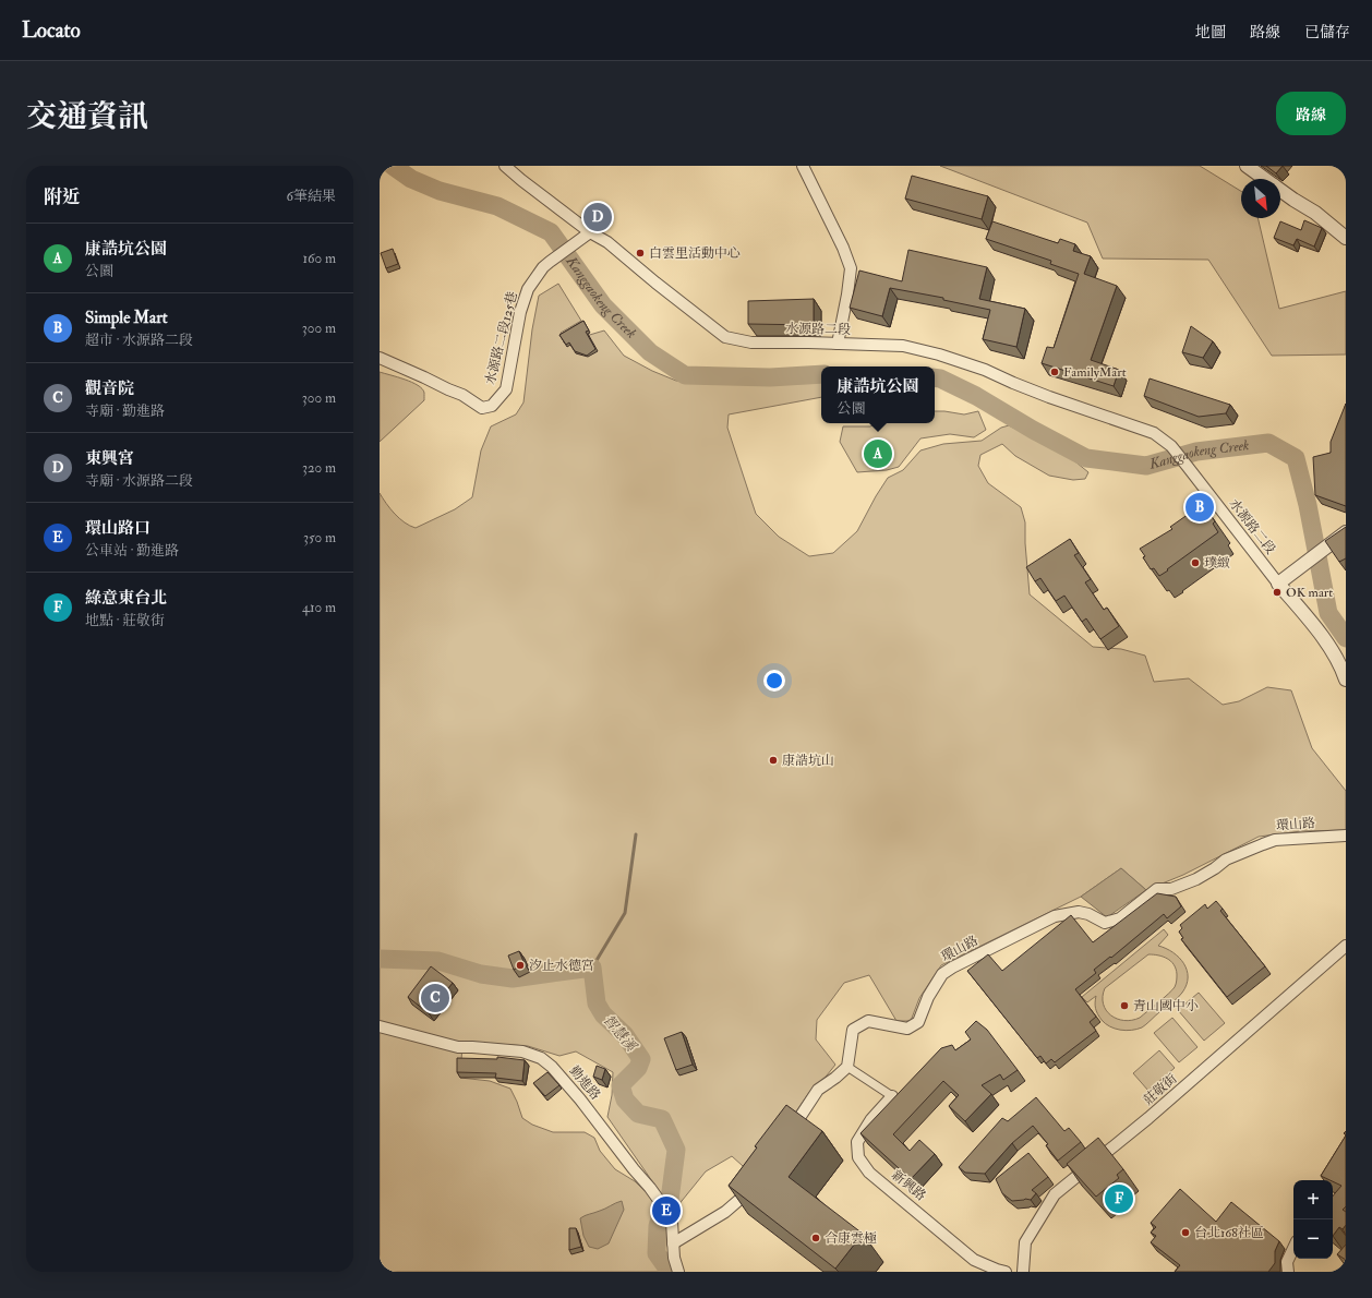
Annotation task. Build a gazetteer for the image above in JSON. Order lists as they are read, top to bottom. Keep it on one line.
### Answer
{"streets":{"street":["水源路二段","水源路二段125巷","環山路","勤進路","莊敬街","新興路"]},"crossings":[["水源路二段","水源路二段125巷"]],"water":["Kanggaokeng Creek","智慧溪"],"places":["白雲里活動中心","FamilyMart","璞緻","OK mart","康誥坑山","汐止水德宮","青山國中小","台北168社區","合康雲極"],"north":"bottom right","page":{"header":"Locato","nav":["地圖","路線","已儲存"],"title":"交通資訊","buttons":"路線","heading":["附近","6筆結果"],"pins":["D","A","B","C","F","E"],"list":[{"mark":"A","name":"康誥坑公園","note":"公園","value":"160 m"},{"mark":"B","name":"Simple Mart","note":"超市 · 水源路二段","value":"300 m"},{"mark":"C","name":"觀音院","note":"寺廟 · 勤進路","value":"300 m"},{"mark":"D","name":"東興宮","note":"寺廟 · 水源路二段","value":"320 m"},{"mark":"E","name":"環山路口","note":"公車站 · 勤進路","value":"350 m"},{"mark":"F","name":"綠意東台北","note":"地點 · 莊敬街","value":"410 m"}],"popup":["康誥坑公園","公園"],"map_buttons":["+","−"]}}
